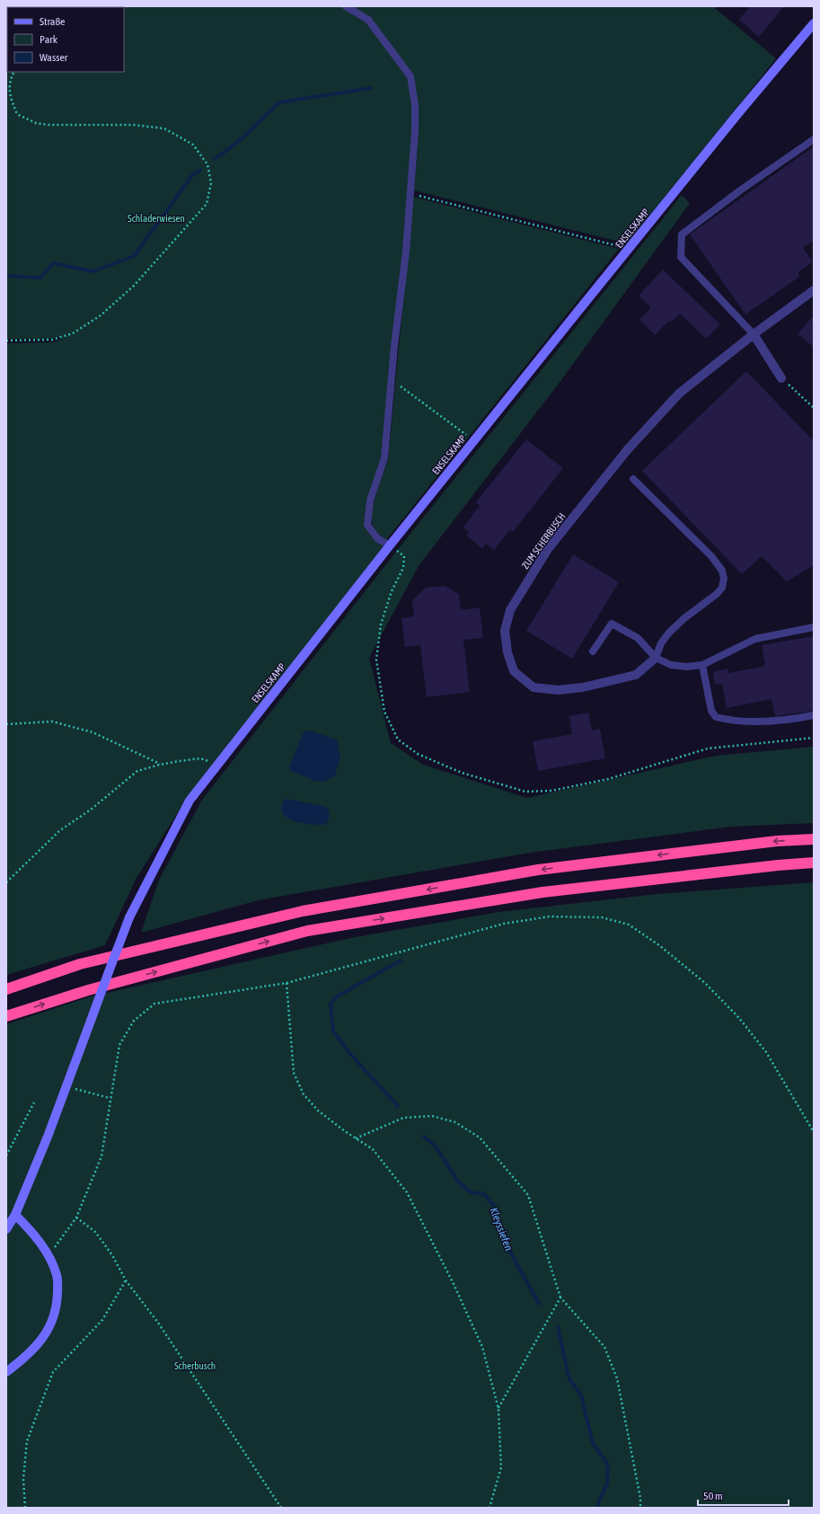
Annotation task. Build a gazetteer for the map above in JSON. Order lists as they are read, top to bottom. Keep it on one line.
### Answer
{"streets":{"main road":["ENSELSKAMP"],"street":["ZUM SCHERBUSCH"]},"water":["Kleyssiefen"],"parks":["Schladerwiesen","Scherbusch"],"legend":["Straße","Park","Wasser"],"scale_bar":"50 m"}
